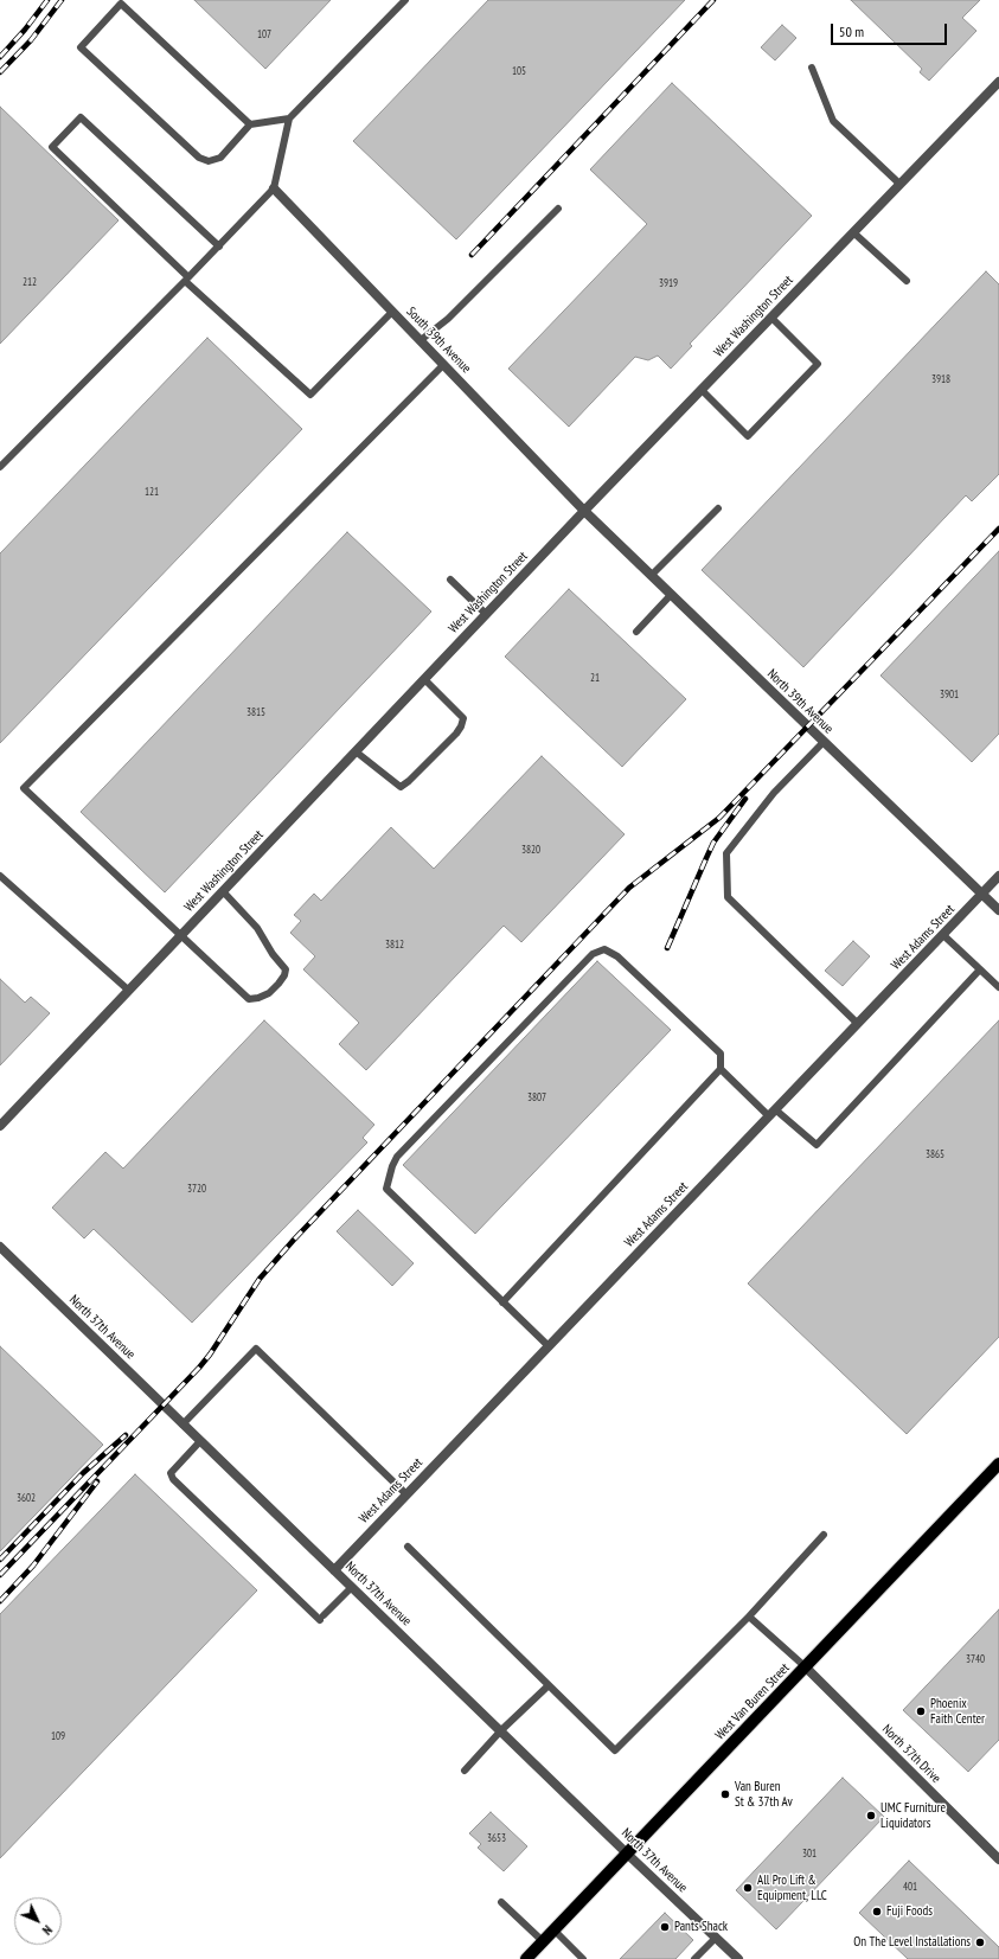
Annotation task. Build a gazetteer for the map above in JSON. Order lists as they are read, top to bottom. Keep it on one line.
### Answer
{"streets":{"main road":["West Van Buren Street"],"street":["West Washington Street","South 39th Avenue","North 39th Avenue","West Adams Street","North 37th Avenue","North 37th Drive"]},"crossings":[["West Washington Street","South 39th Avenue"],["West Washington Street","North 39th Avenue"],["South 39th Avenue","North 39th Avenue"],["North 39th Avenue","West Adams Street"],["West Adams Street","North 37th Avenue"],["North 37th Avenue","West Van Buren Street"],["West Van Buren Street","North 37th Drive"]],"places":["Phoenix Faith Center","Van Buren St & 37th Av","UMC Furniture Liquidators","All Pro Lift & Equipment, LLC","Fuji Foods","Pants Shack","On The Level Installations"],"house_numbers":["107","105","212","3919","3918","121","21","3901","3815","3820","3812","3807","3865","3720","3602","3740","109","3653","301","401"],"scale_bar":"50 m","north":"bottom right"}
